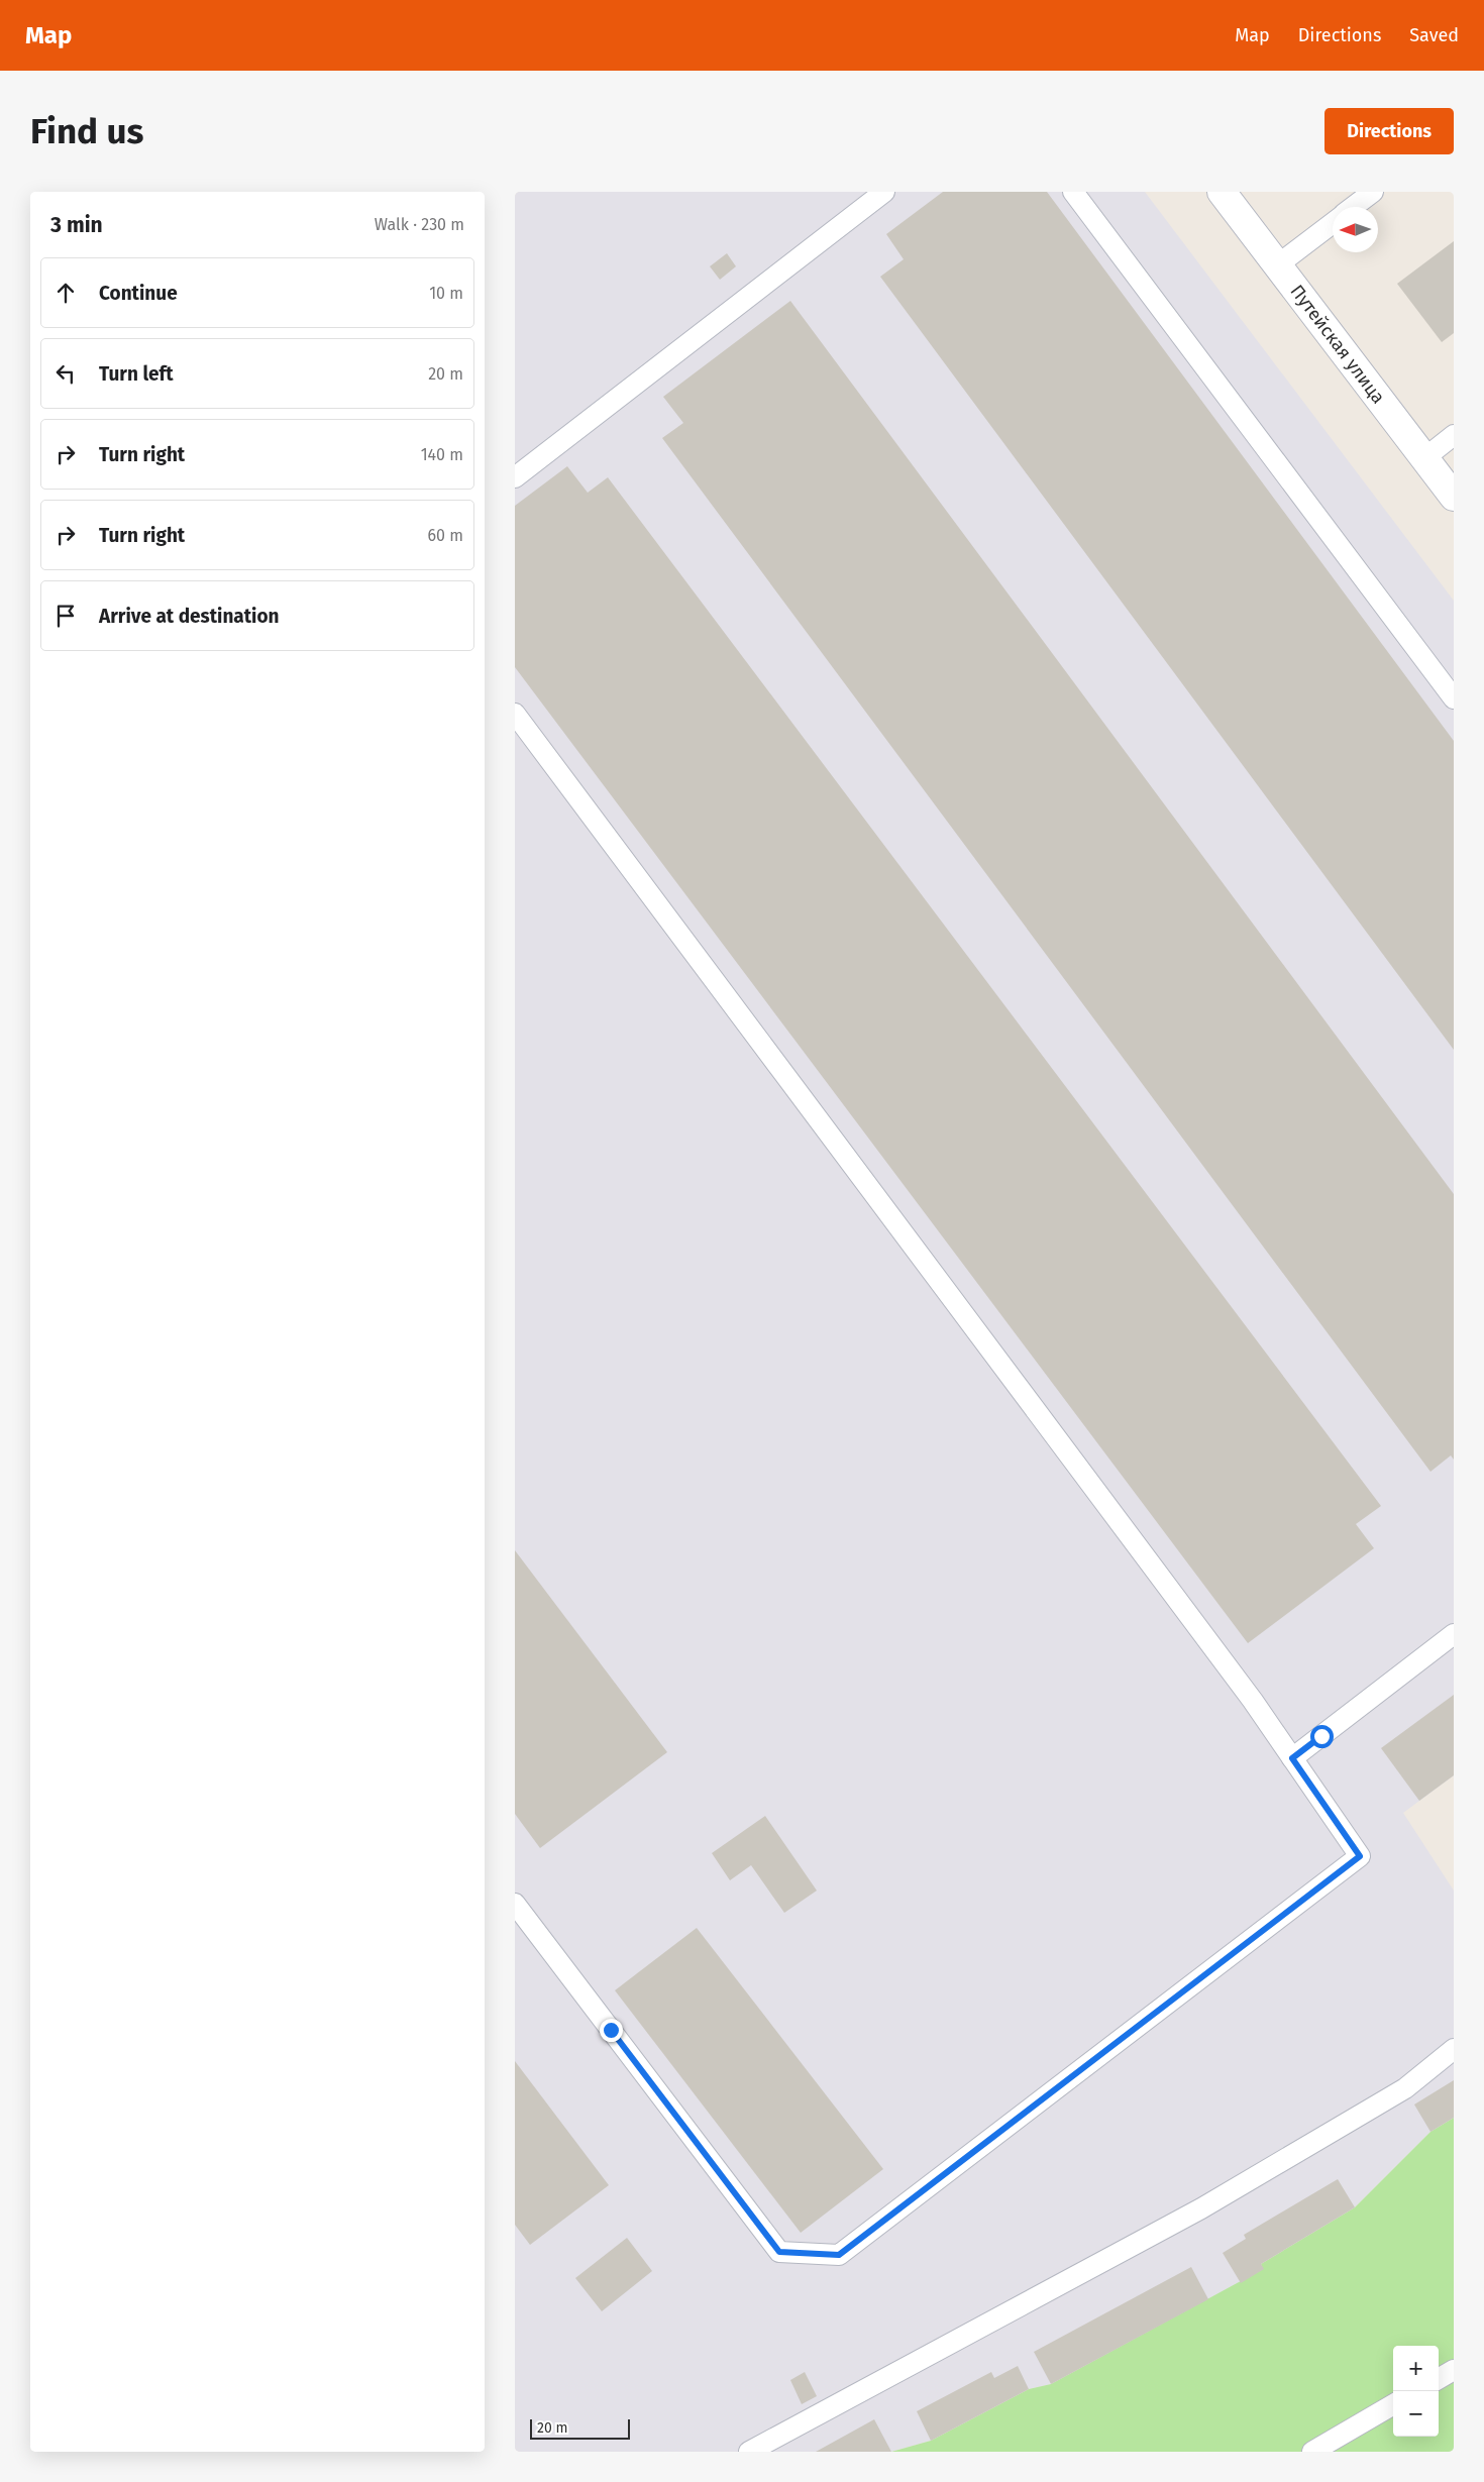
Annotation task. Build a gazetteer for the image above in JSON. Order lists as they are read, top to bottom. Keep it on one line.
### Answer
{"streets":{"street":["Путейская улица"]},"scale_bar":"20 m","north":"left","page":{"header":"Map","nav":["Map","Directions","Saved"],"buttons":"Directions","title":"Find us","heading":["3 min","Walk · 230 m"],"list":[["Continue","10 m"],["Turn left","20 m"],["Turn right","140 m"],["Turn right","60 m"],"Arrive at destination"],"map_buttons":["+","−"],"scale":"20 m"}}
